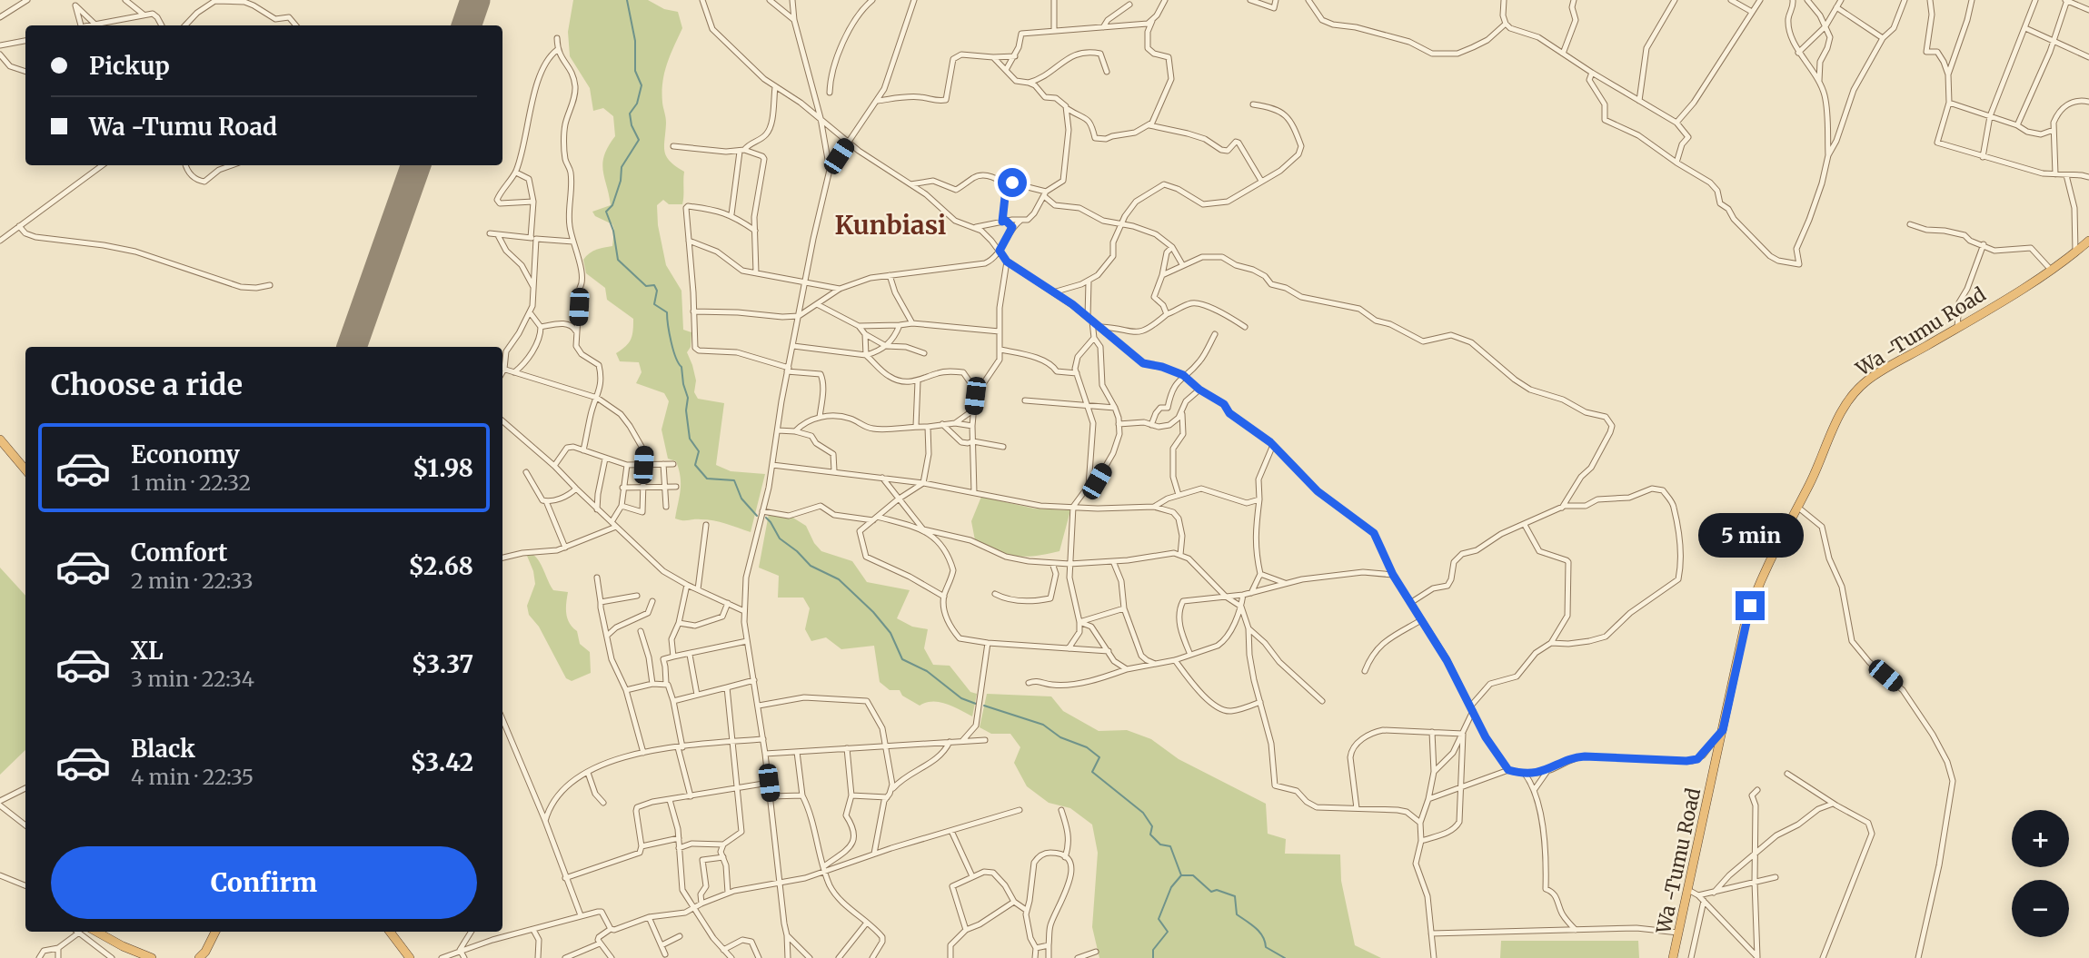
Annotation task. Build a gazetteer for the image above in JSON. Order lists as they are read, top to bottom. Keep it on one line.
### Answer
{"streets":{"highway":["Wa -Tumu Road"]},"districts":["Kunbiasi"],"page":{"banner":["Pickup","Wa -Tumu Road"],"heading":"Choose a ride","list":[{"name":"Economy","note":"1 min · 22:32","value":"$1.98"},{"name":"Comfort","note":"2 min · 22:33","value":"$2.68"},{"name":"XL","note":"3 min · 22:34","value":"$3.37"},{"name":"Black","note":"4 min · 22:35","value":"$3.42"}],"bubble":"5 min","map_buttons":["+","−"],"buttons":"Confirm"}}
